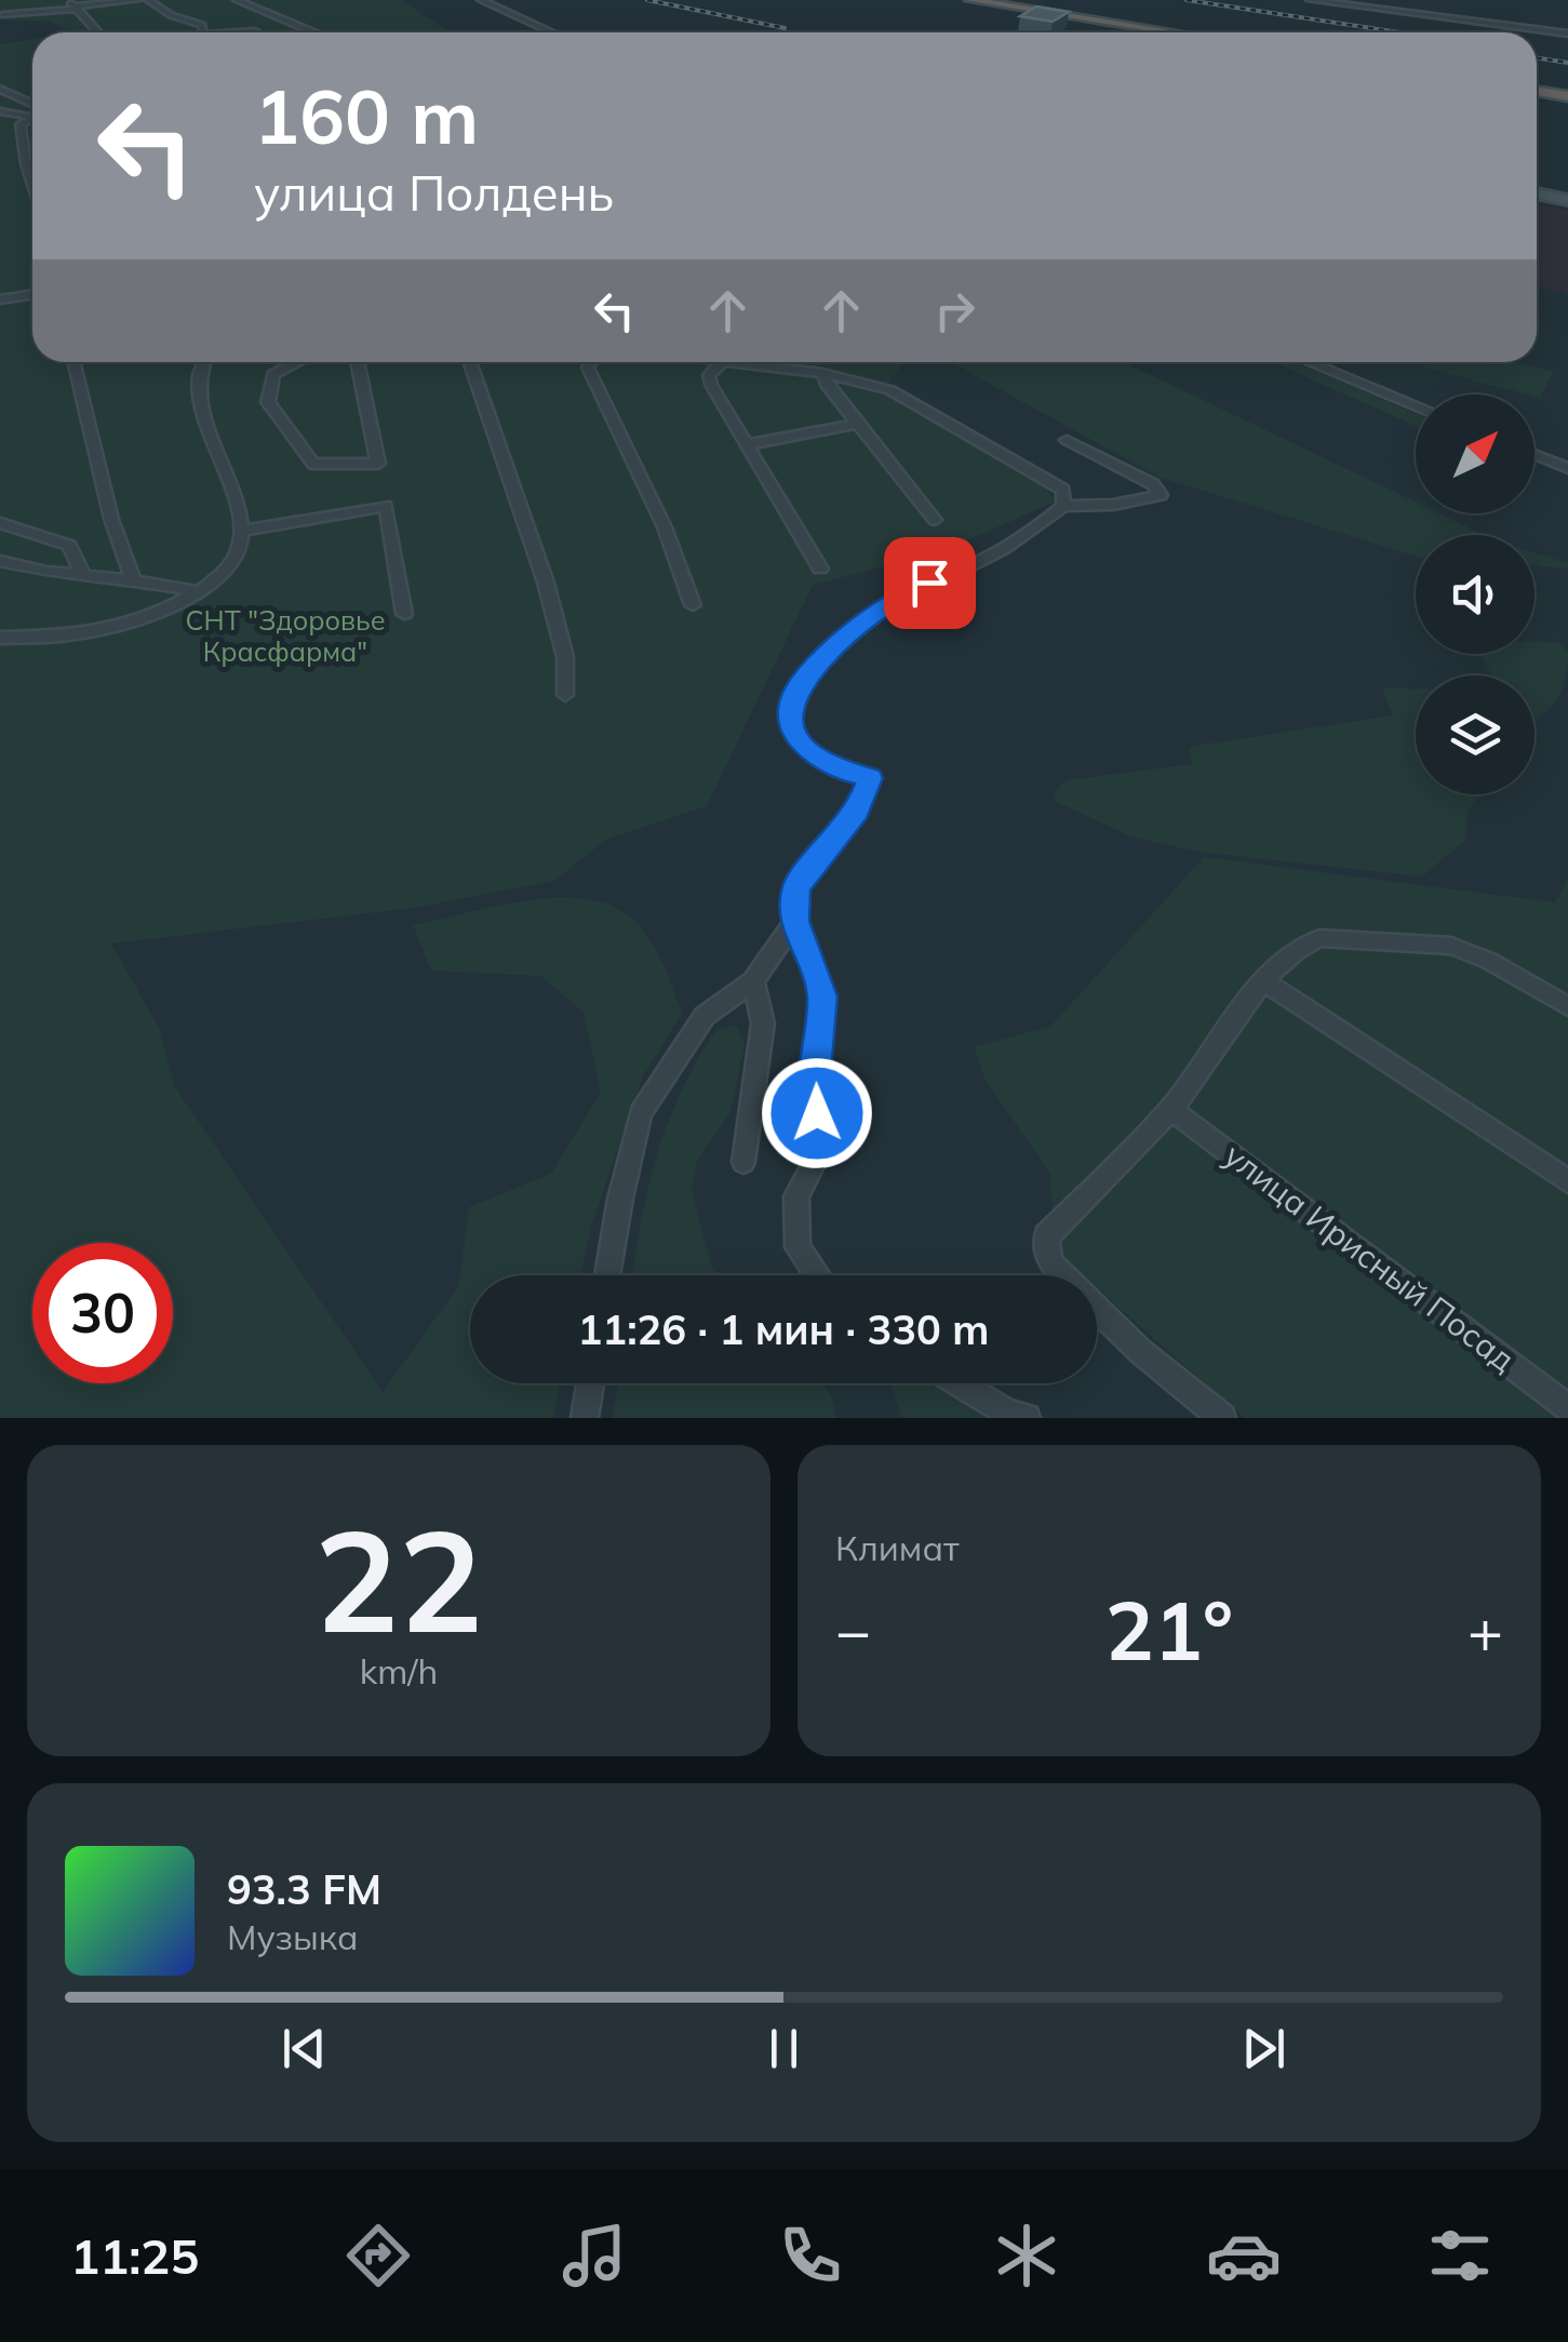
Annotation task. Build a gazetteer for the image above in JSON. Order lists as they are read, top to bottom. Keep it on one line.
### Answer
{"streets":{"street":["улица Ирисный Посад"]},"parks":["СНТ \"Здоровье Красфарма\""],"north":"top right","page":{"turn":["160 m","улица Полдень"],"limit":"30","trip":"11:26 · 1 мин · 330 m","tile":[["22","km/h"],"Климат"],"heat":["−","21°","+"],"song":["93.3 FM","Музыка"],"tabs":"11:25"}}
